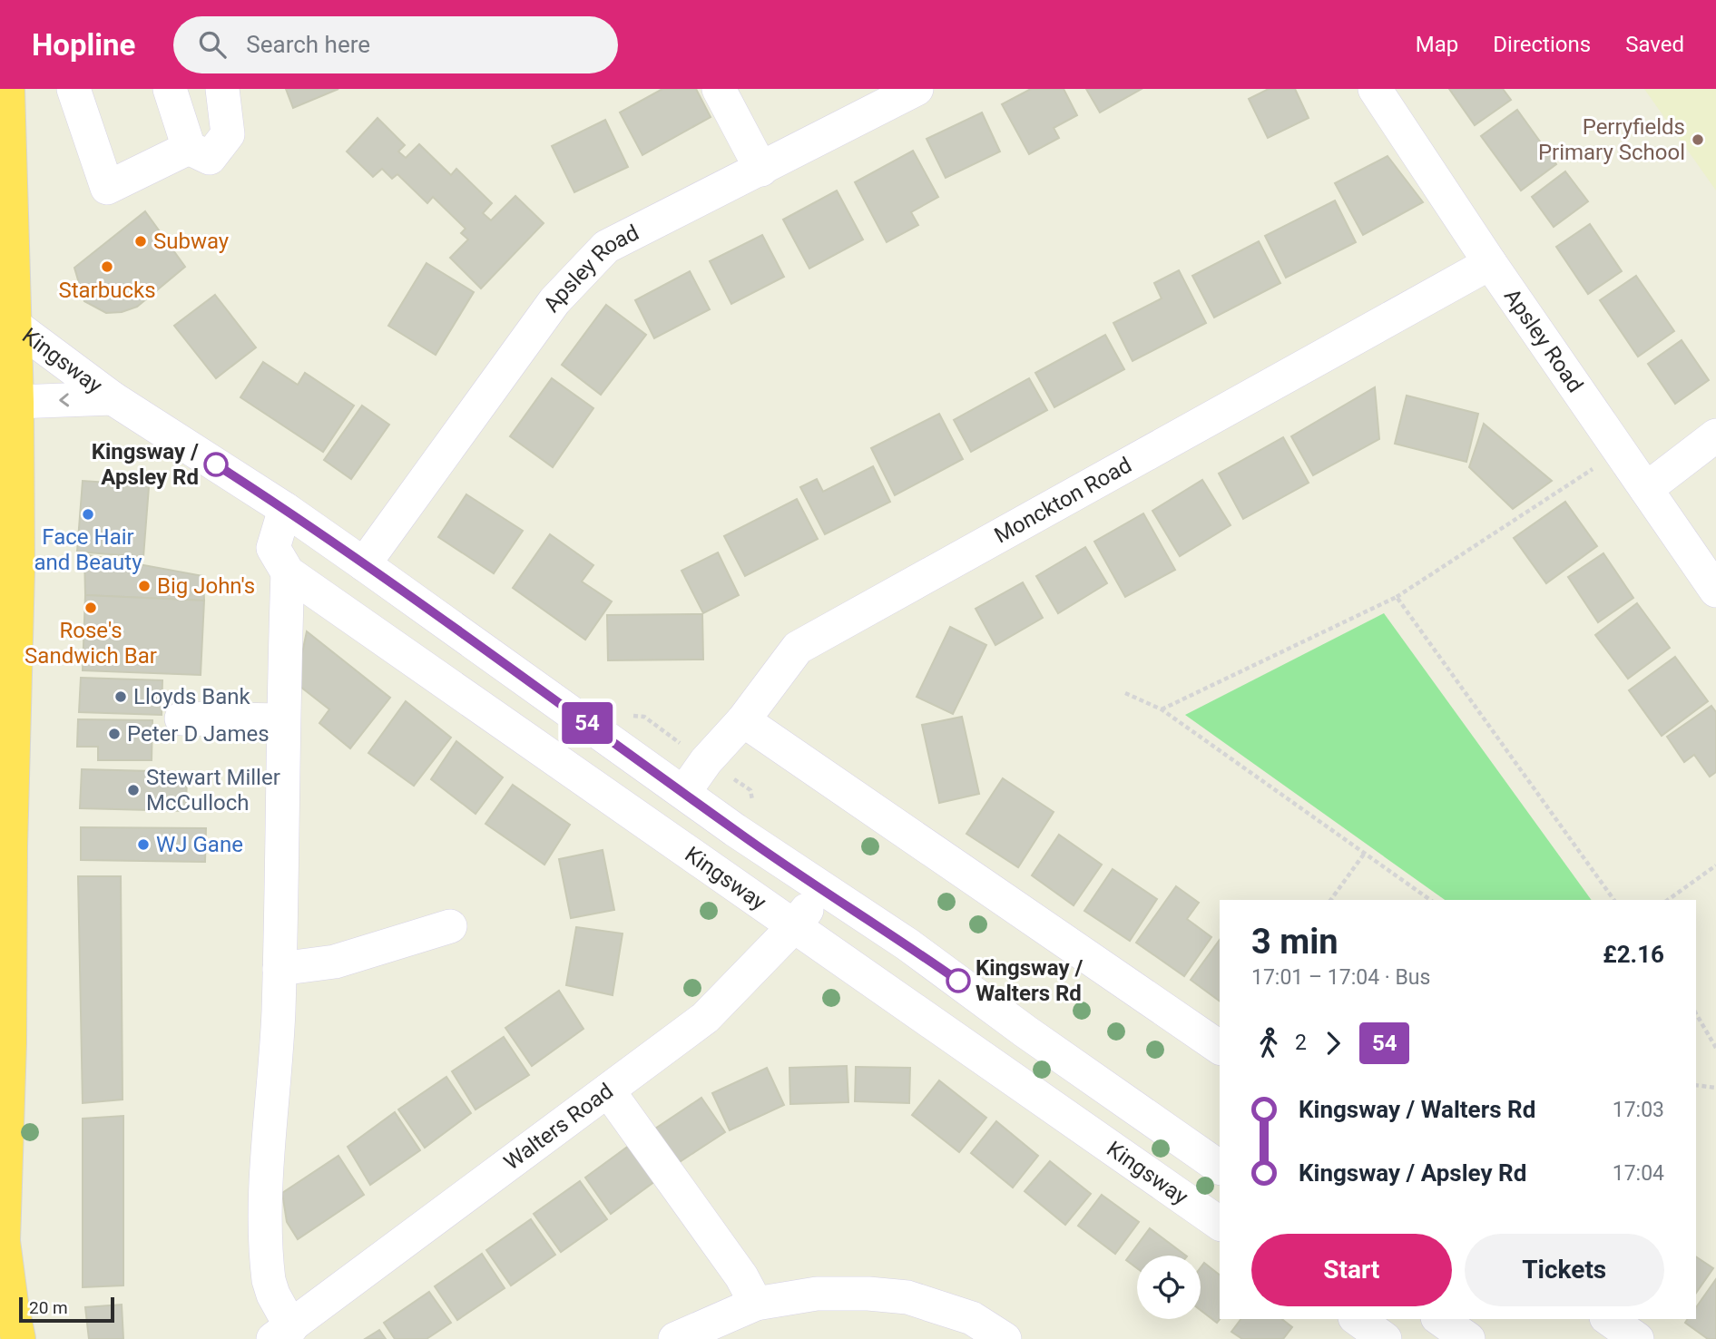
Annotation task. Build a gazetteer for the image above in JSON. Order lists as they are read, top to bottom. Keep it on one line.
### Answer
{"streets":{"street":["Apsley Road","Kingsway","Monckton Road","Walters Road"]},"crossings":[["Apsley Road","Kingsway"],["Apsley Road","Monckton Road"],["Kingsway","Monckton Road"],["Kingsway","Walters Road"]],"places":["Perryfields Primary School","Subway","Starbucks","Kingsway / Apsley Rd","Face Hair and Beauty","Big John's","Rose's Sandwich Bar","Lloyds Bank","Peter D James","Stewart Miller McCulloch","WJ Gane","Kingsway / Walters Rd"],"lines":["bus line 54"],"scale_bar":"20 m","page":{"header":"Hopline","search":"Search here","nav":["Map","Directions","Saved"],"on_map":"54","heading":["3 min","17:01 – 17:04 · Bus","£2.16"],"legs":["2","54"],"list":[{"name":"Kingsway / Walters Rd","value":"17:03"},{"name":"Kingsway / Apsley Rd","value":"17:04"}],"buttons":["Start","Tickets"],"scale":"20 m"}}
